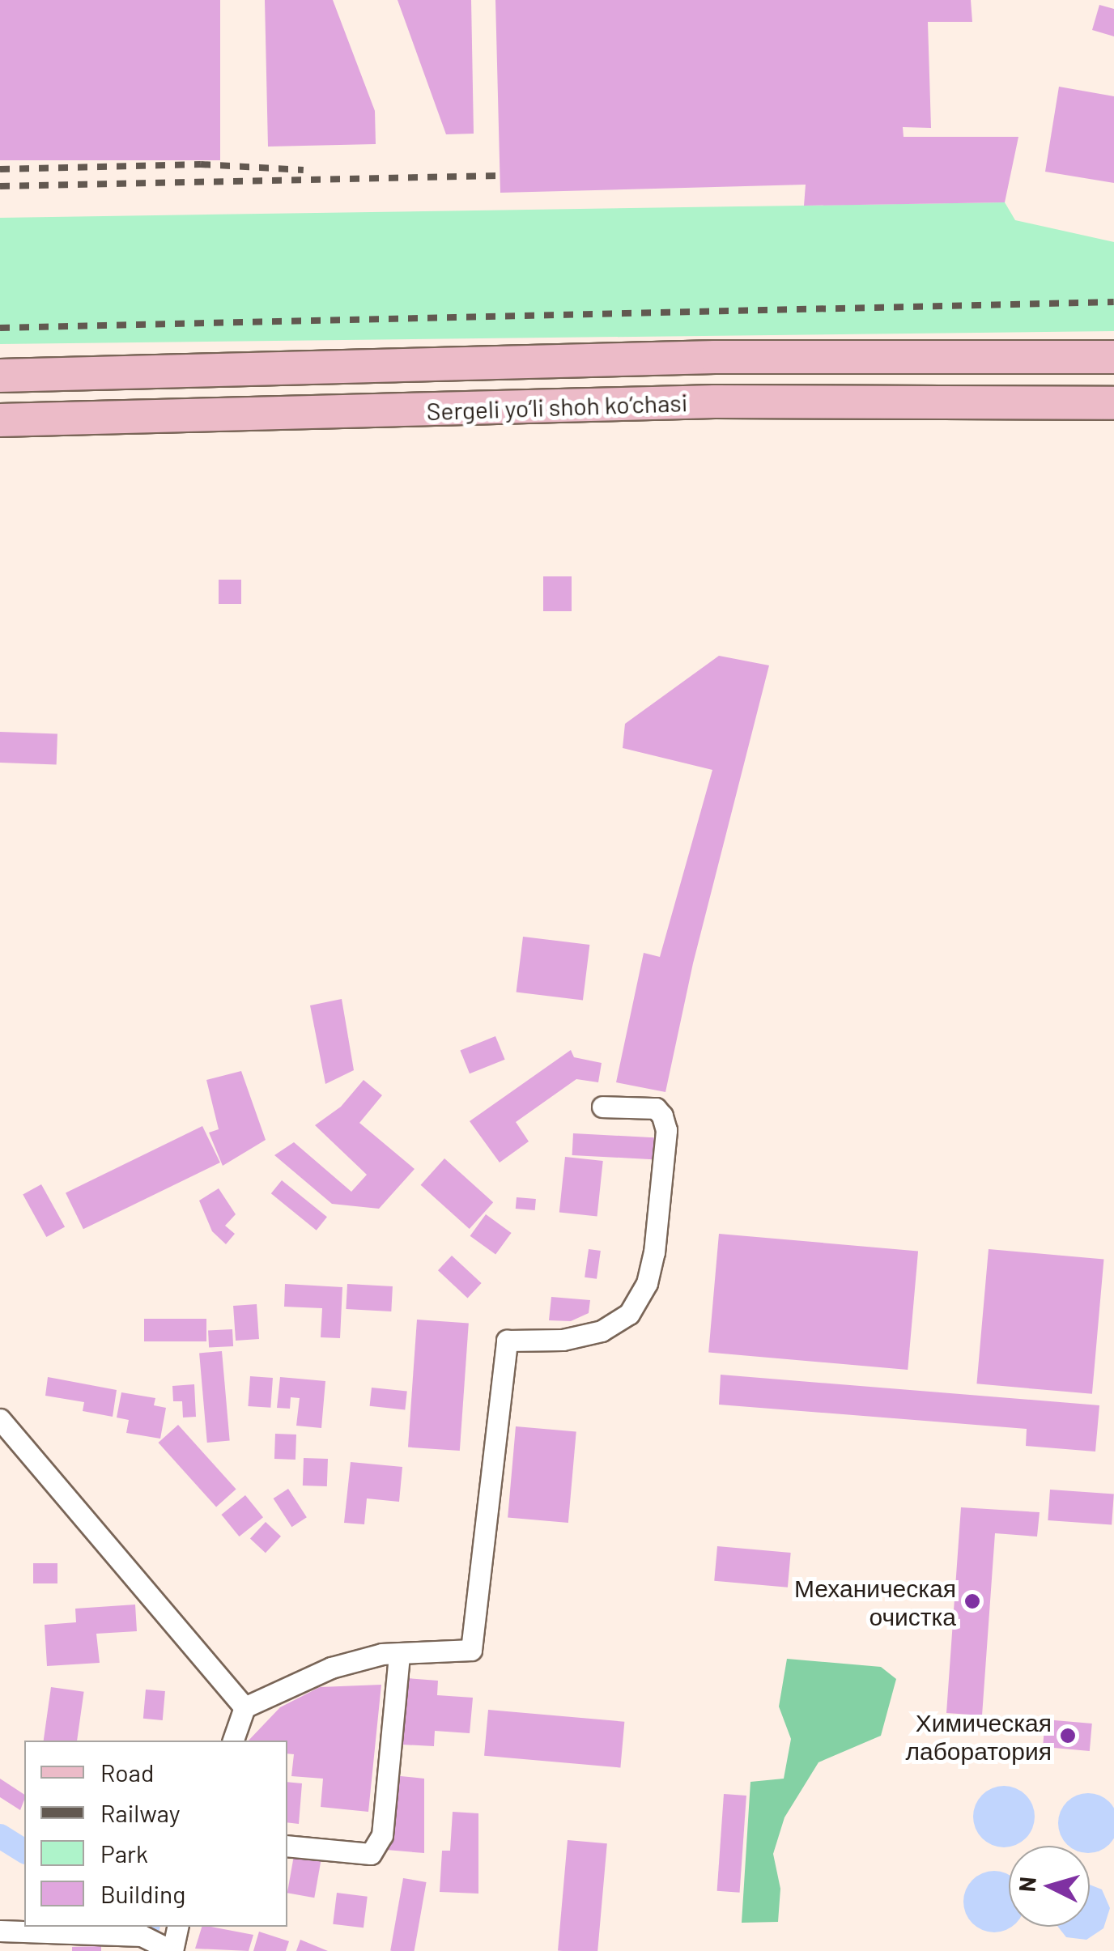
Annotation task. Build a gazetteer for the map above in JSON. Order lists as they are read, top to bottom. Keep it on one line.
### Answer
{"streets":{"main road":["Sergeli yo‘li shoh ko‘chasi"]},"places":["Механическая очистка","Химическая лаборатория"],"legend":["Road","Railway","Park","Building"],"north":"left"}
